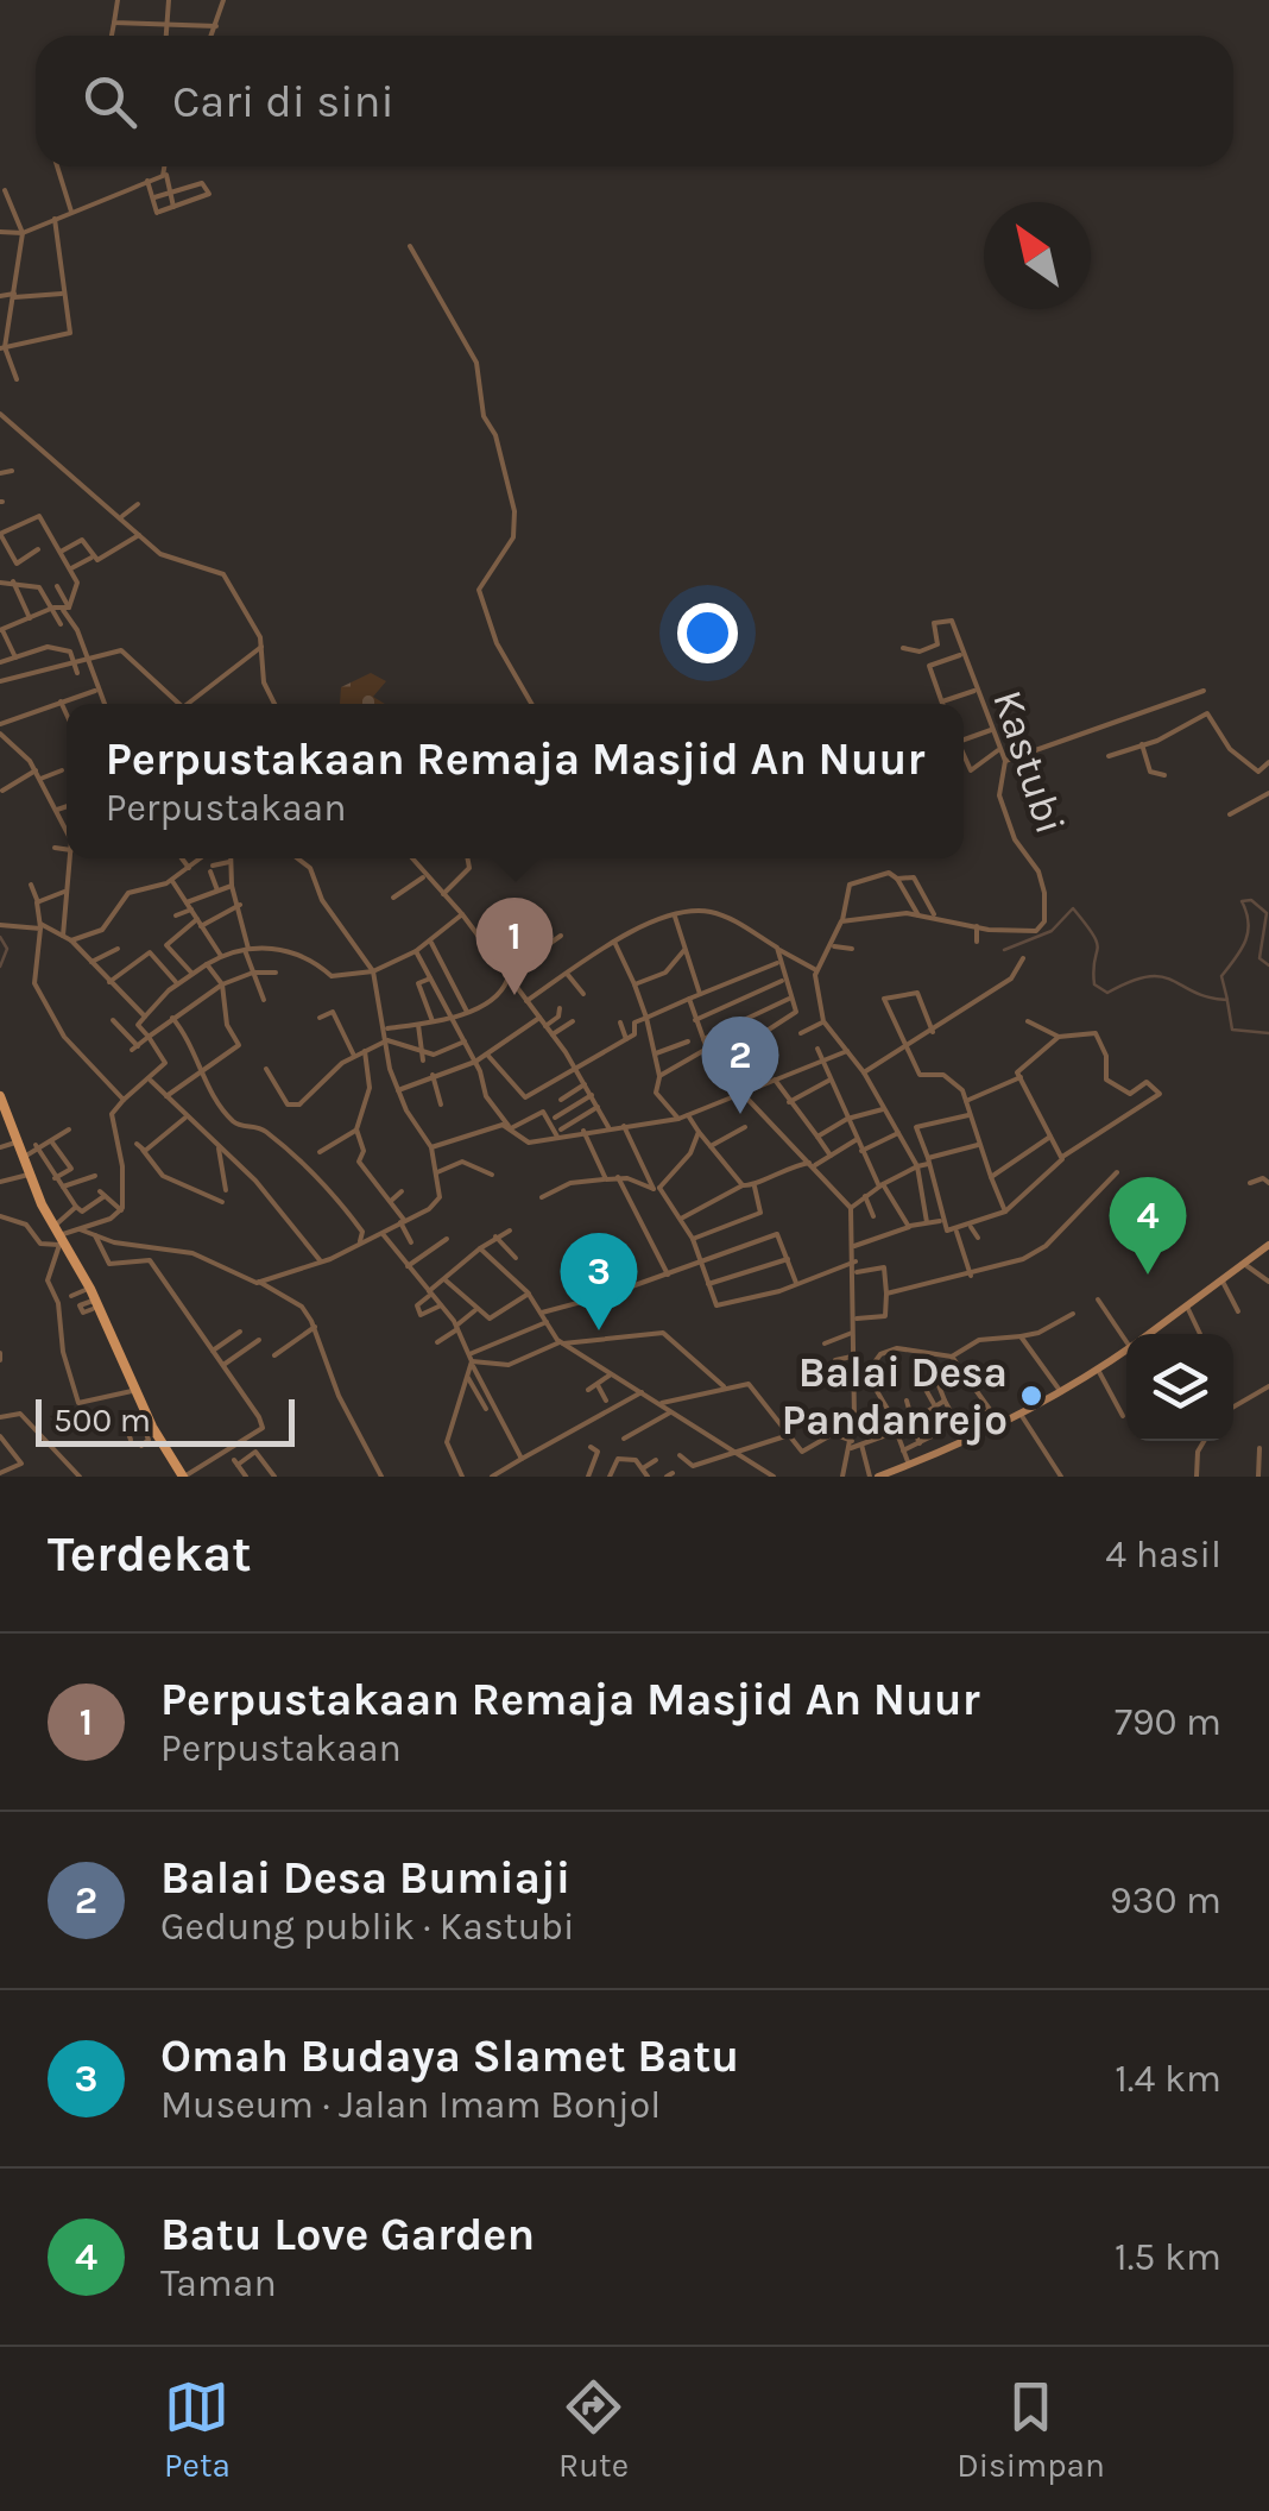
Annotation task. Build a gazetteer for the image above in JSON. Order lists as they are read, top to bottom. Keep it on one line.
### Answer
{"streets":{"street":["Kastubi"]},"places":["Balai Desa Pandanrejo"],"scale_bar":"500 m","north":"top left","page":{"search":"Cari di sini","popup":["Perpustakaan Remaja Masjid An Nuur","Perpustakaan"],"pins":["1","2","4","3"],"scale":"500 m","heading":["Terdekat","4 hasil"],"list":[{"mark":"1","name":"Perpustakaan Remaja Masjid An Nuur","note":"Perpustakaan","value":"790 m"},{"mark":"2","name":"Balai Desa Bumiaji","note":"Gedung publik · Kastubi","value":"930 m"},{"mark":"3","name":"Omah Budaya Slamet Batu","note":"Museum · Jalan Imam Bonjol","value":"1.4 km"},{"mark":"4","name":"Batu Love Garden","note":"Taman","value":"1.5 km"}],"nav":["Peta","Rute","Disimpan"]}}
